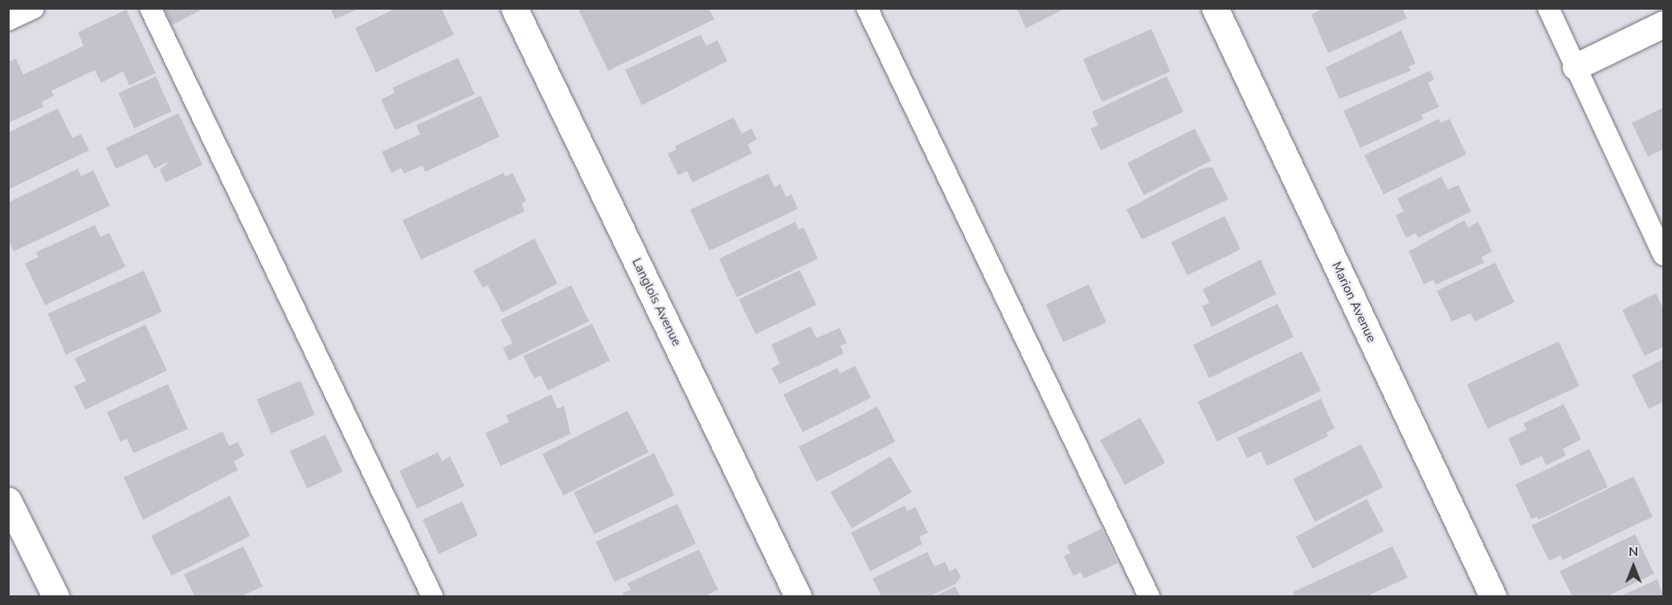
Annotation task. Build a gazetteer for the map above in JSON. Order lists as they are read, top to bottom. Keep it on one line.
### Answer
{"streets":{"street":["Langlois Avenue","Marion Avenue"]},"north":"top"}
